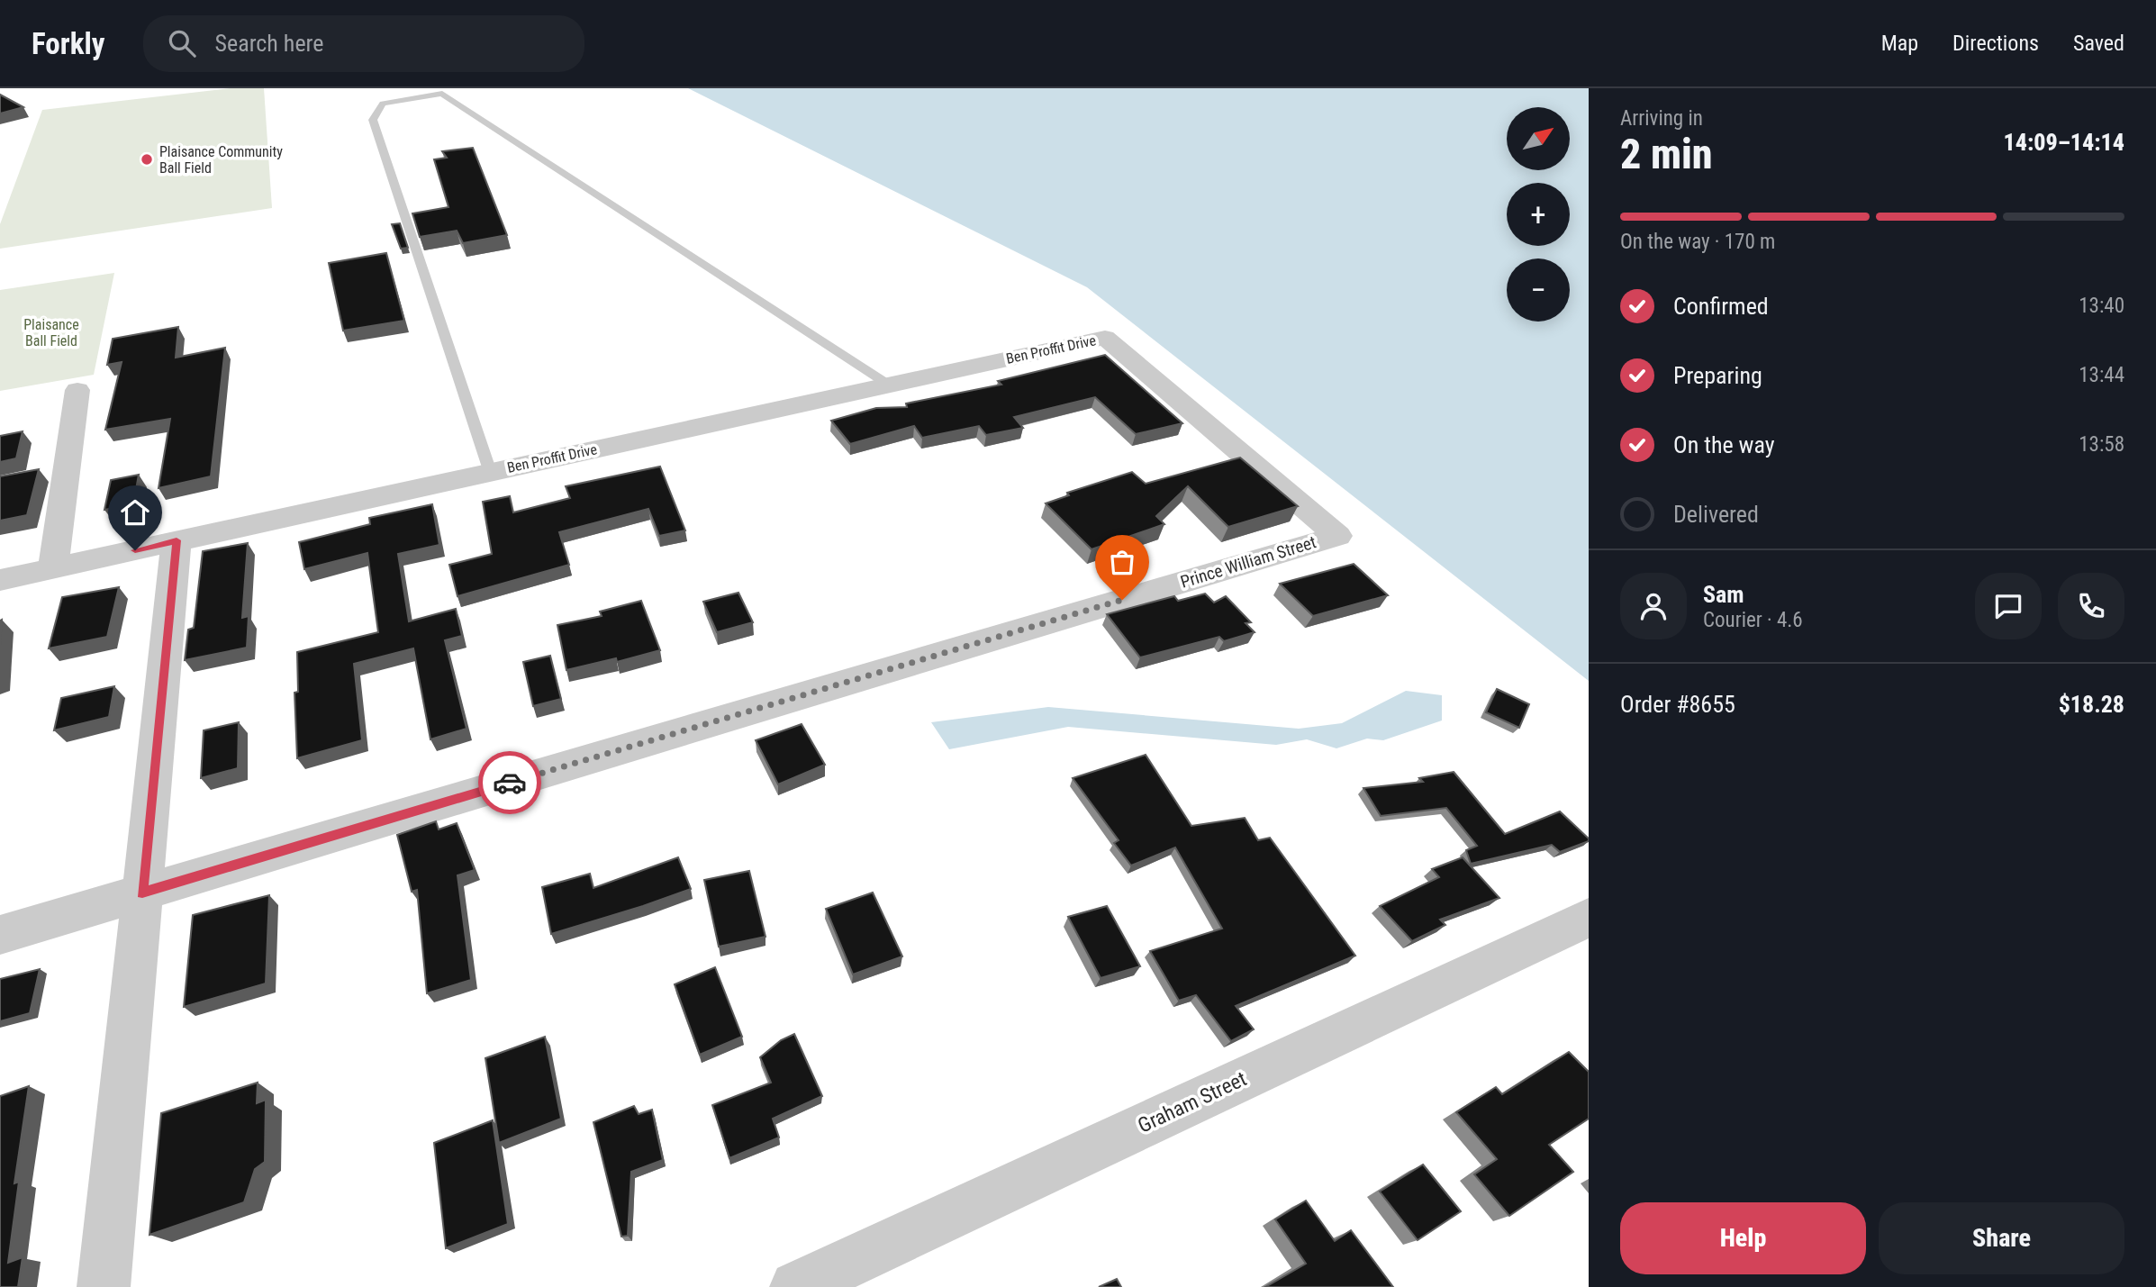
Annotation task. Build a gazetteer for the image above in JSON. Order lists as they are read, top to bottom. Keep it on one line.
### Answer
{"streets":{"street":["Ben Proffit Drive","Prince William Street","Graham Street"]},"crossings":[["Ben Proffit Drive","Prince William Street"]],"parks":["Plaisance Ball Field"],"places":["Plaisance Community Ball Field"],"north":"top right","page":{"header":"Forkly","search":"Search here","nav":["Map","Directions","Saved"],"heading":["2 min","Arriving in","14:09–14:14"],"panel":["Sam","Courier · 4.6","Order #8655","$18.28"],"map_buttons":["+","−"],"bar":"On the way · 170 m","list":[["Confirmed","13:40"],["Preparing","13:44"],["On the way","13:58"],"Delivered"],"buttons":["Help","Share"]}}
